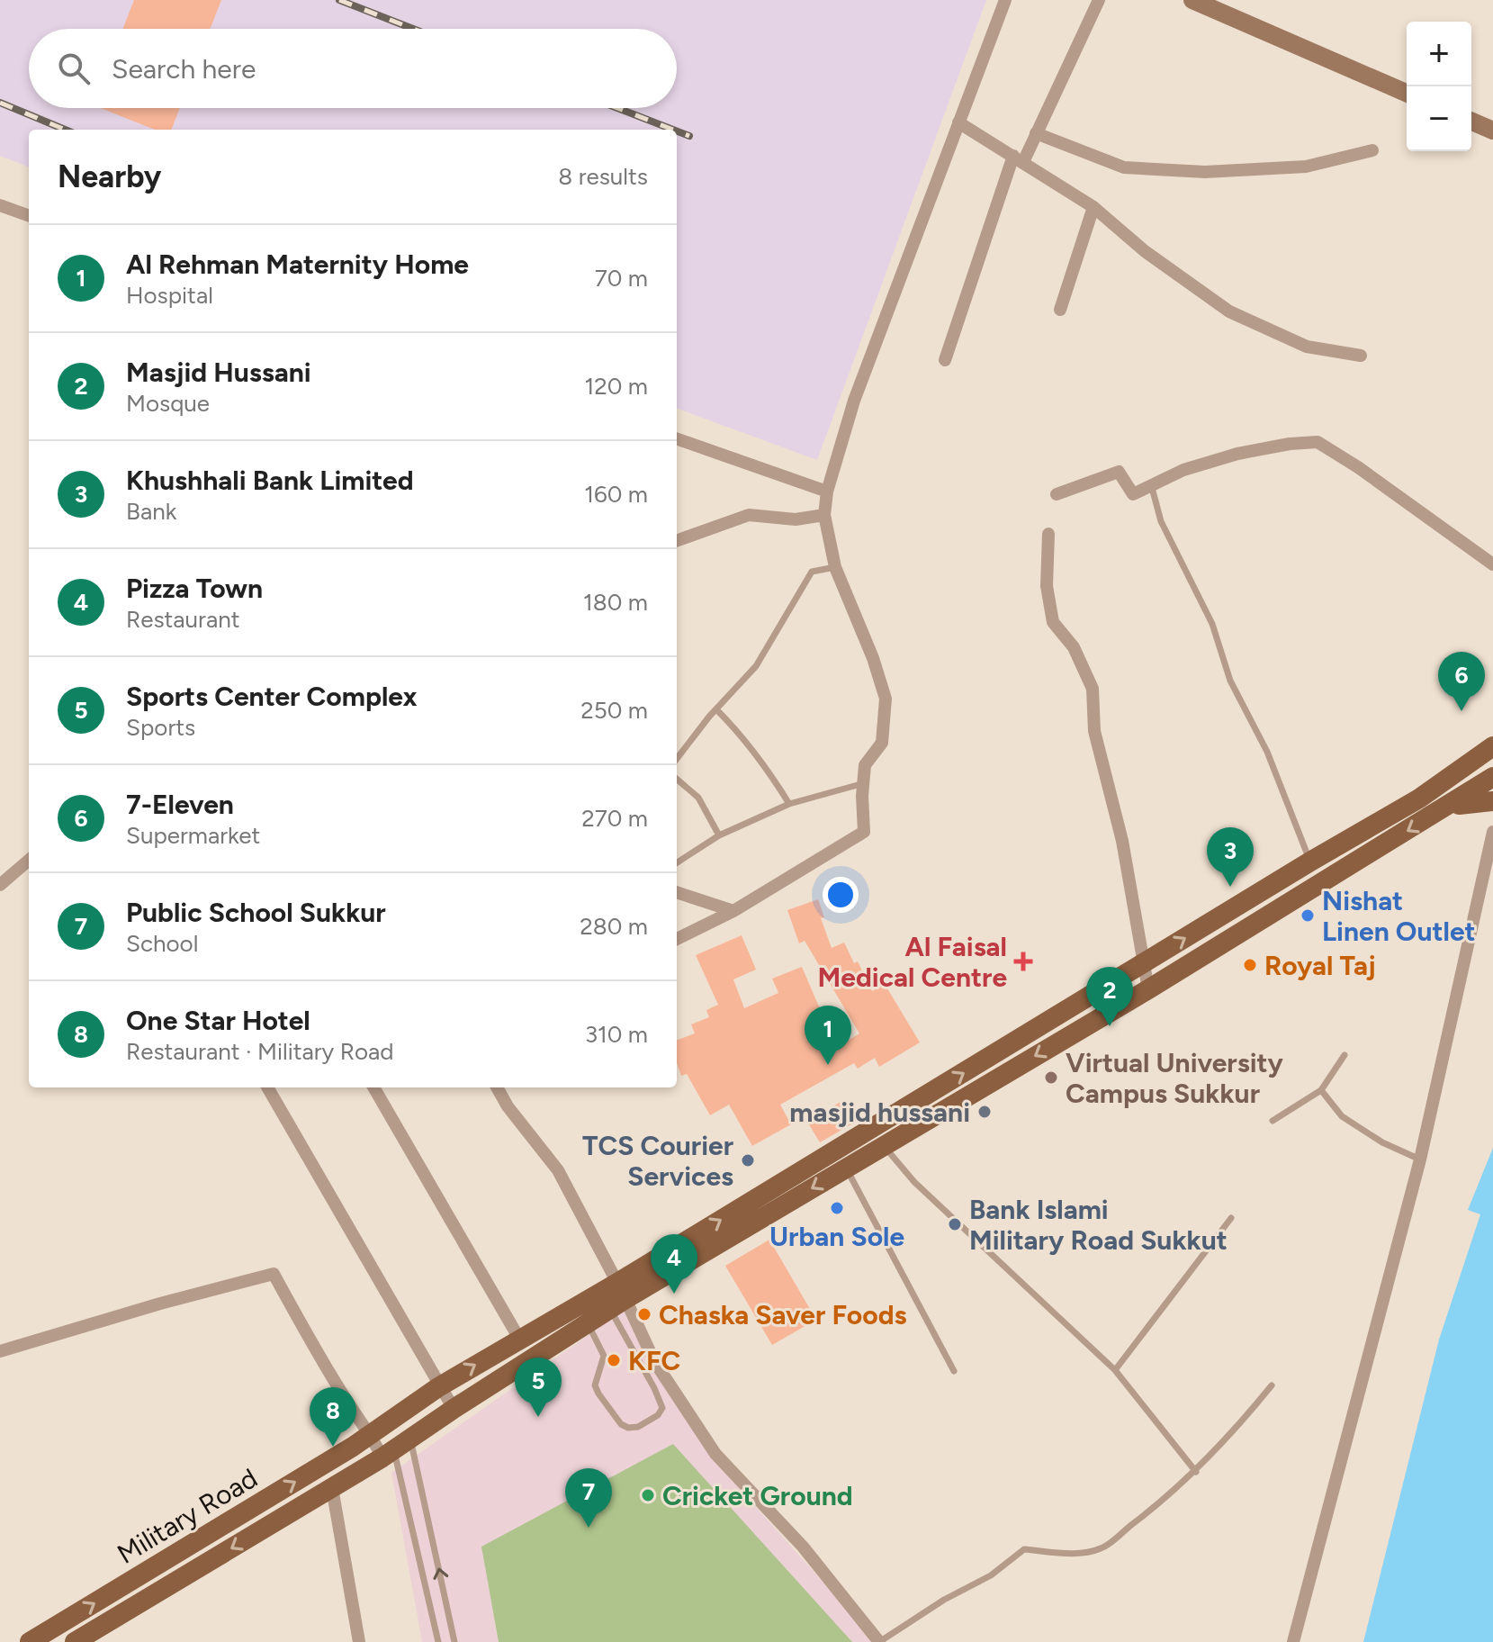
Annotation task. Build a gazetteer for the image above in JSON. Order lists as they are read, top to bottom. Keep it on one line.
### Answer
{"streets":{"main road":["Military Road"]},"places":{"other":["Nishat Linen Outlet","Royal Taj","Virtual University Campus Sukkur","masjid hussani","TCS Courier Services","Urban Sole","Bank Islami Military Road Sukkut","Chaska Saver Foods","KFC","Cricket Ground"],"health":["Al Faisal Medical Centre"]},"page":{"map_buttons":["+","−"],"search":"Search here","heading":["Nearby","8 results"],"list":[{"mark":"1","name":"Al Rehman Maternity Home","note":"Hospital","value":"70 m"},{"mark":"2","name":"Masjid Hussani","note":"Mosque","value":"120 m"},{"mark":"3","name":"Khushhali Bank Limited","note":"Bank","value":"160 m"},{"mark":"4","name":"Pizza Town","note":"Restaurant","value":"180 m"},{"mark":"5","name":"Sports Center Complex","note":"Sports","value":"250 m"},{"mark":"6","name":"7-Eleven","note":"Supermarket","value":"270 m"},{"mark":"7","name":"Public School Sukkur","note":"School","value":"280 m"},{"mark":"8","name":"One Star Hotel","note":"Restaurant · Military Road","value":"310 m"}],"pins":["6","3","2","1","4","5","8","7"]}}
